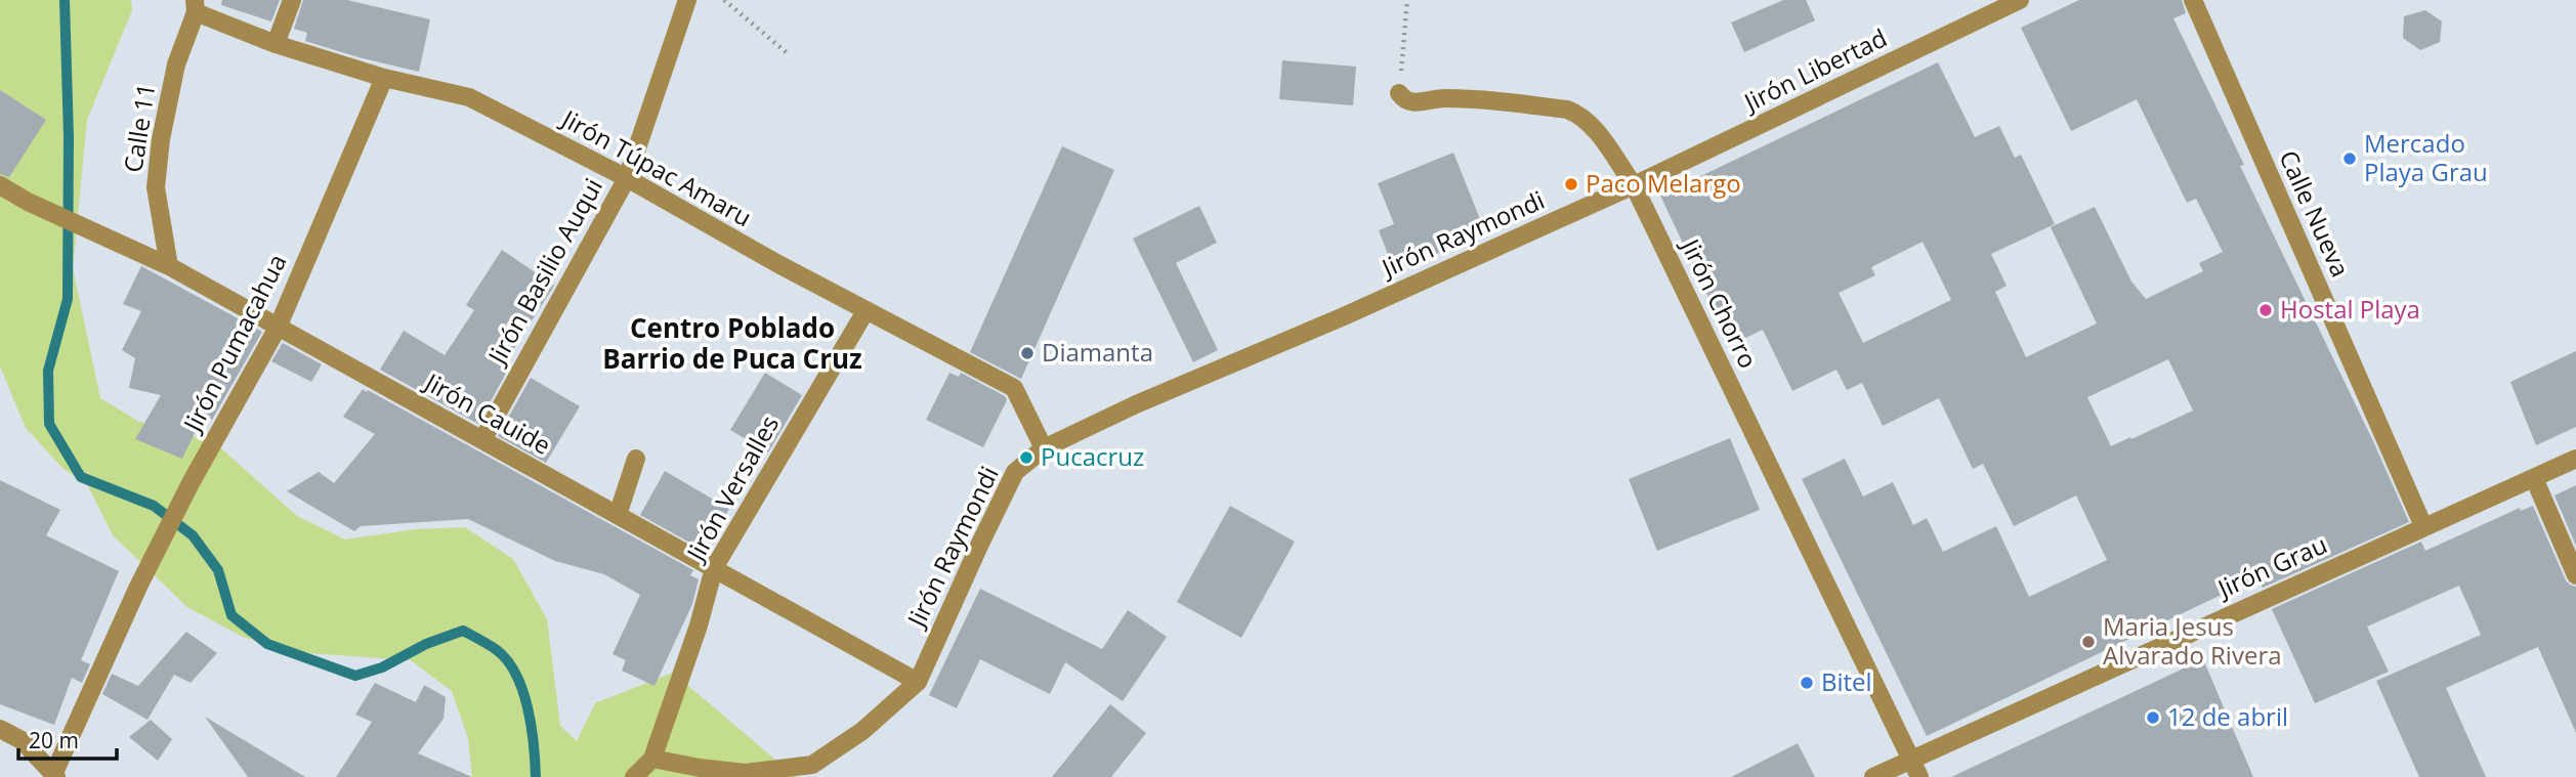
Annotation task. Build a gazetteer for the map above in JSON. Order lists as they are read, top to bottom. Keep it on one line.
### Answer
{"streets":{"street":["Jirón Libertad","Calle 11","Jirón Túpac Amaru","Calle Nueva","Jirón Raymondi","Jirón Basilio Auqui","Jirón Chorro","Jirón Pumacahua","Jirón Cauide","Jirón Versalles","Jirón Grau"]},"crossings":[["Jirón Libertad","Jirón Raymondi"],["Jirón Libertad","Jirón Chorro"],["Calle 11","Jirón Túpac Amaru"],["Calle 11","Jirón Cauide"],["Jirón Túpac Amaru","Jirón Raymondi"],["Jirón Túpac Amaru","Jirón Basilio Auqui"],["Jirón Túpac Amaru","Jirón Pumacahua"],["Jirón Túpac Amaru","Jirón Versalles"],["Calle Nueva","Jirón Grau"],["Jirón Raymondi","Jirón Chorro"],["Jirón Raymondi","Jirón Cauide"],["Jirón Raymondi","Jirón Versalles"],["Jirón Basilio Auqui","Jirón Cauide"],["Jirón Chorro","Jirón Grau"],["Jirón Pumacahua","Jirón Cauide"],["Jirón Cauide","Jirón Versalles"]],"districts":["Centro Poblado Barrio de Puca Cruz"],"places":["Mercado Playa Grau","Paco Melargo","Hostal Playa","Diamanta","Pucacruz","Maria Jesus Alvarado Rivera","Bitel","12 de abril"],"scale_bar":"20 m"}
